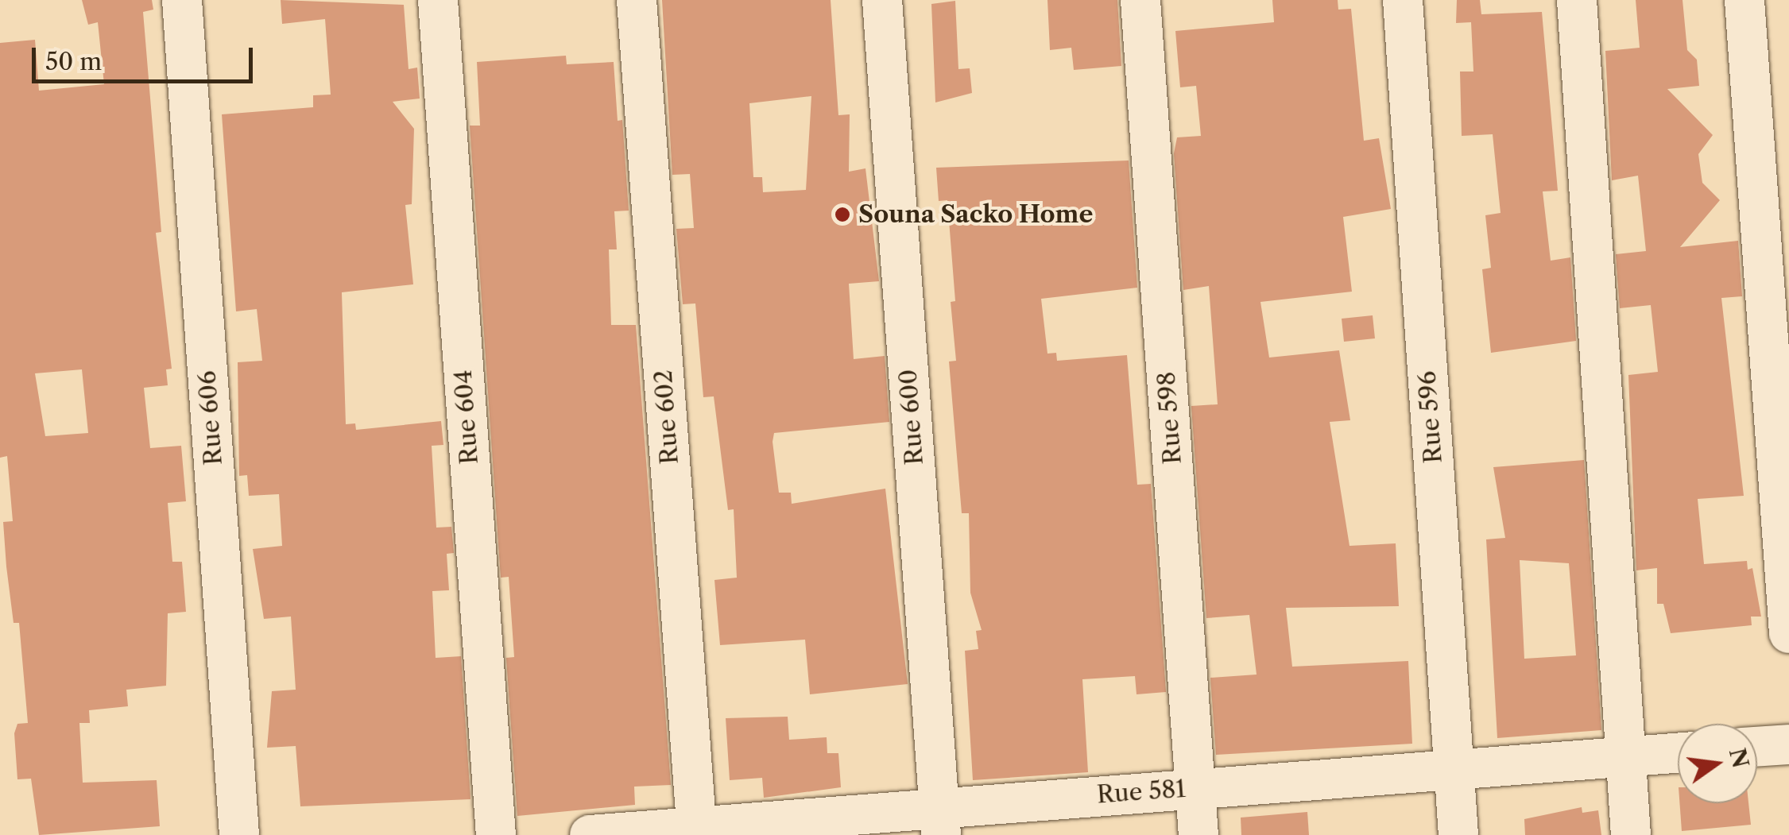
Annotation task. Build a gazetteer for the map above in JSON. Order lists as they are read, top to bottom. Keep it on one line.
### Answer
{"streets":{"street":["Rue 604","Rue 602","Rue 600","Rue 596","Rue 606","Rue 598","Rue 581"]},"crossings":[["Rue 602","Rue 581"],["Rue 600","Rue 581"],["Rue 596","Rue 581"],["Rue 598","Rue 581"]],"places":["Souna Sacko Home"],"scale_bar":"50 m","north":"right"}
